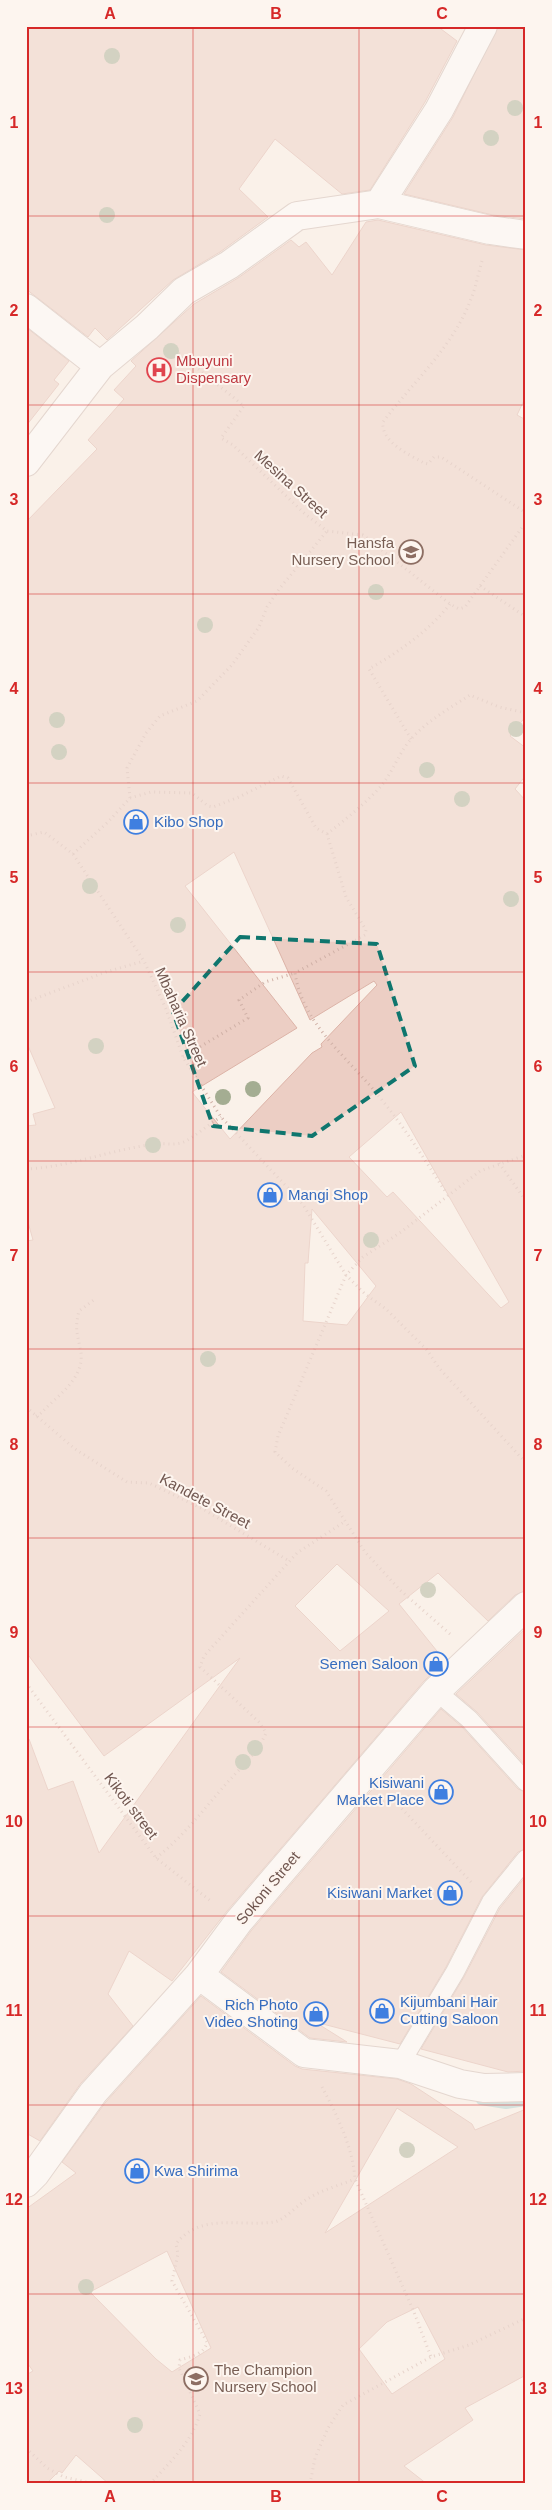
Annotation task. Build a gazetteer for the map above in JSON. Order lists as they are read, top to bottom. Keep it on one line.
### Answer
{"streets":{"street":["Sokoni Street"],"path":["Mesina Street","Mbaharia Street","Kandete Street","Kikoti street"]},"crossings":[["Kikoti street","Sokoni Street"]],"places":{"hospital":["Mbuyuni Dispensary"],"school or university":["Hansfa Nursery School","The Champion Nursery School"],"shop":["Kibo Shop","Mangi Shop","Semen Saloon","Kisiwani Market Place","Kisiwani Market","Kijumbani Hair Cutting Saloon","Rich Photo Video Shoting","Kwa Shirima"]},"grid":{"columns":["A","B","C"],"rows":["1","2","3","4","5","6","7","8","9","10","11","12","13"]}}
